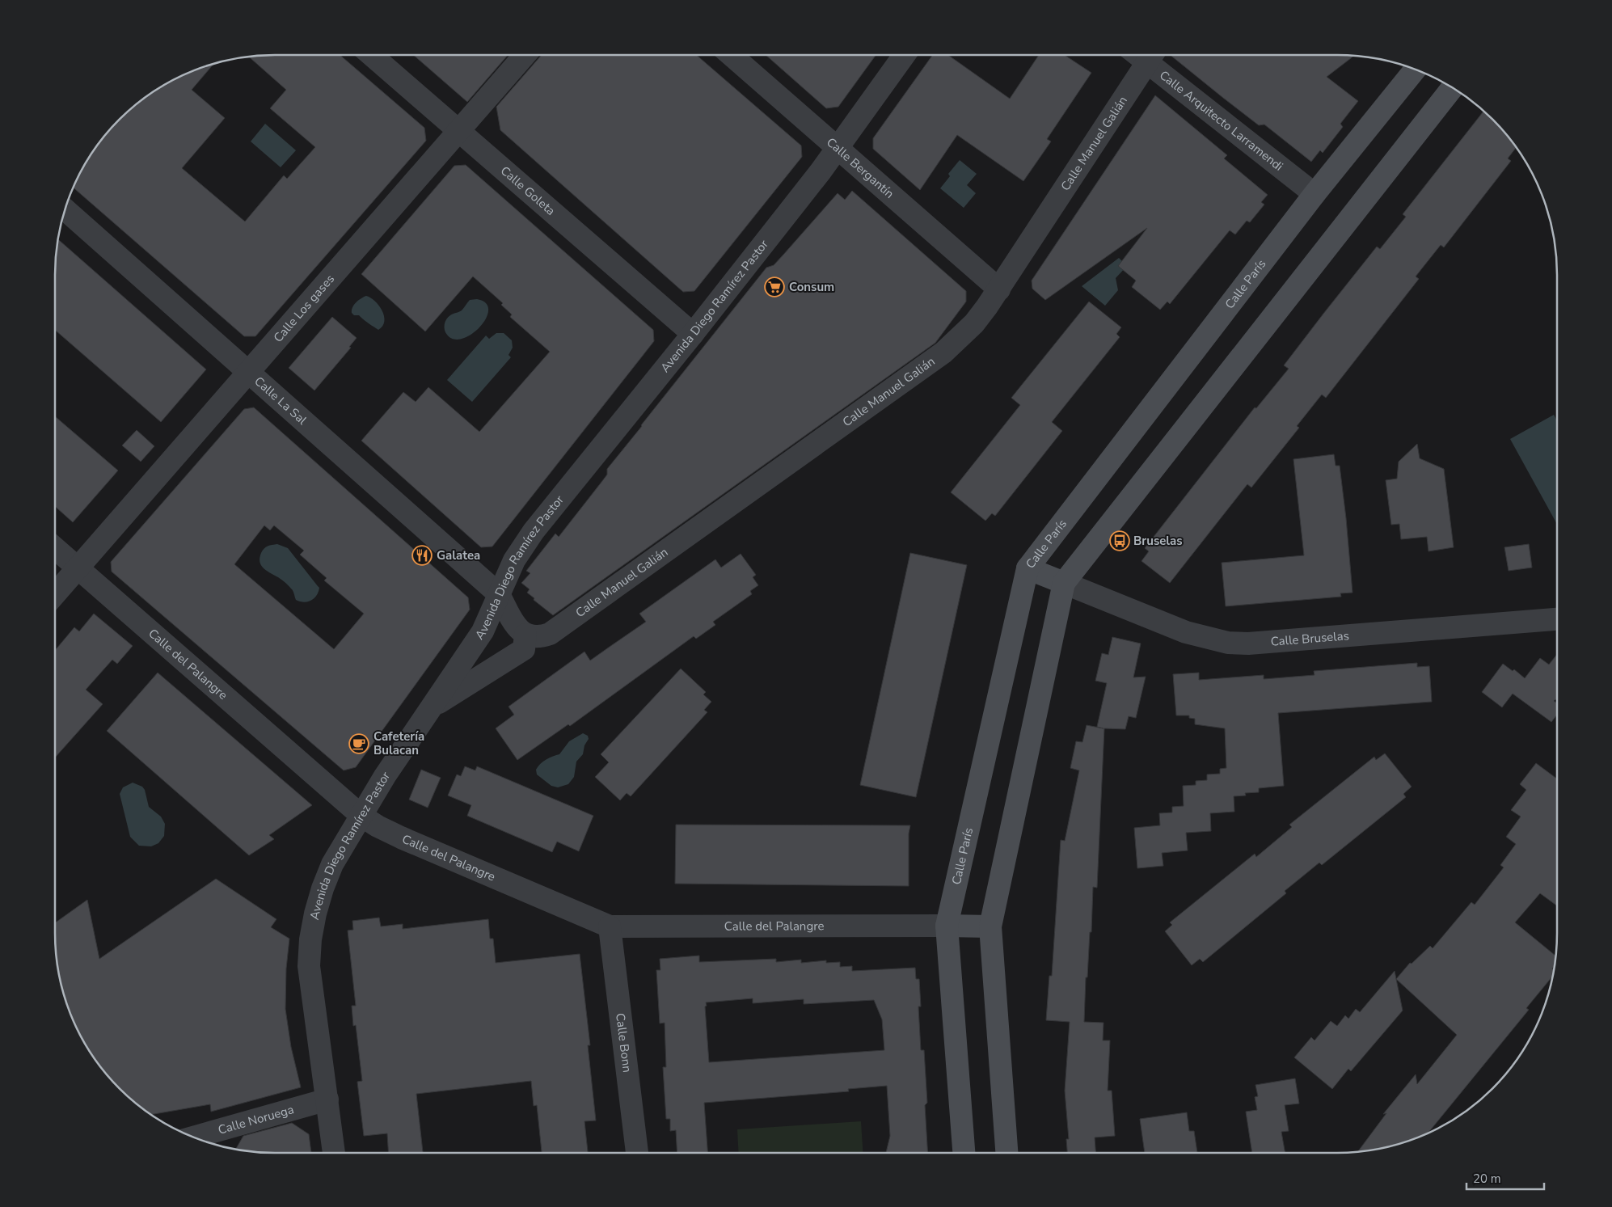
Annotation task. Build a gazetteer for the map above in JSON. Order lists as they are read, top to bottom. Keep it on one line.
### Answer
{"streets":{"main road":["Calle París"],"street":["Calle Arquitecto Larramendi","Calle Manuel Galián","Calle Bergantín","Calle Goleta","Avenida Diego Ramírez Pastor","Calle Los gases","Calle La Sal","Calle Bruselas","Calle del Palangre","Calle Bonn","Calle Noruega"]},"crossings":[["Calle Arquitecto Larramendi","Calle Manuel Galián"],["Calle Arquitecto Larramendi","Calle París"],["Calle Manuel Galián","Calle Bergantín"],["Calle Bergantín","Avenida Diego Ramírez Pastor"],["Calle Goleta","Avenida Diego Ramírez Pastor"],["Calle Goleta","Calle Los gases"],["Calle París","Calle del Palangre"],["Avenida Diego Ramírez Pastor","Calle La Sal"],["Avenida Diego Ramírez Pastor","Calle del Palangre"],["Avenida Diego Ramírez Pastor","Calle Noruega"],["Calle Los gases","Calle La Sal"],["Calle Los gases","Calle del Palangre"],["Calle del Palangre","Calle Bonn"]],"places":{"supermarket":["Consum"],"bus stop":["Bruselas"],"restaurant":["Galatea"],"cafe":["Cafetería Bulacan"]},"scale_bar":"20 m"}
